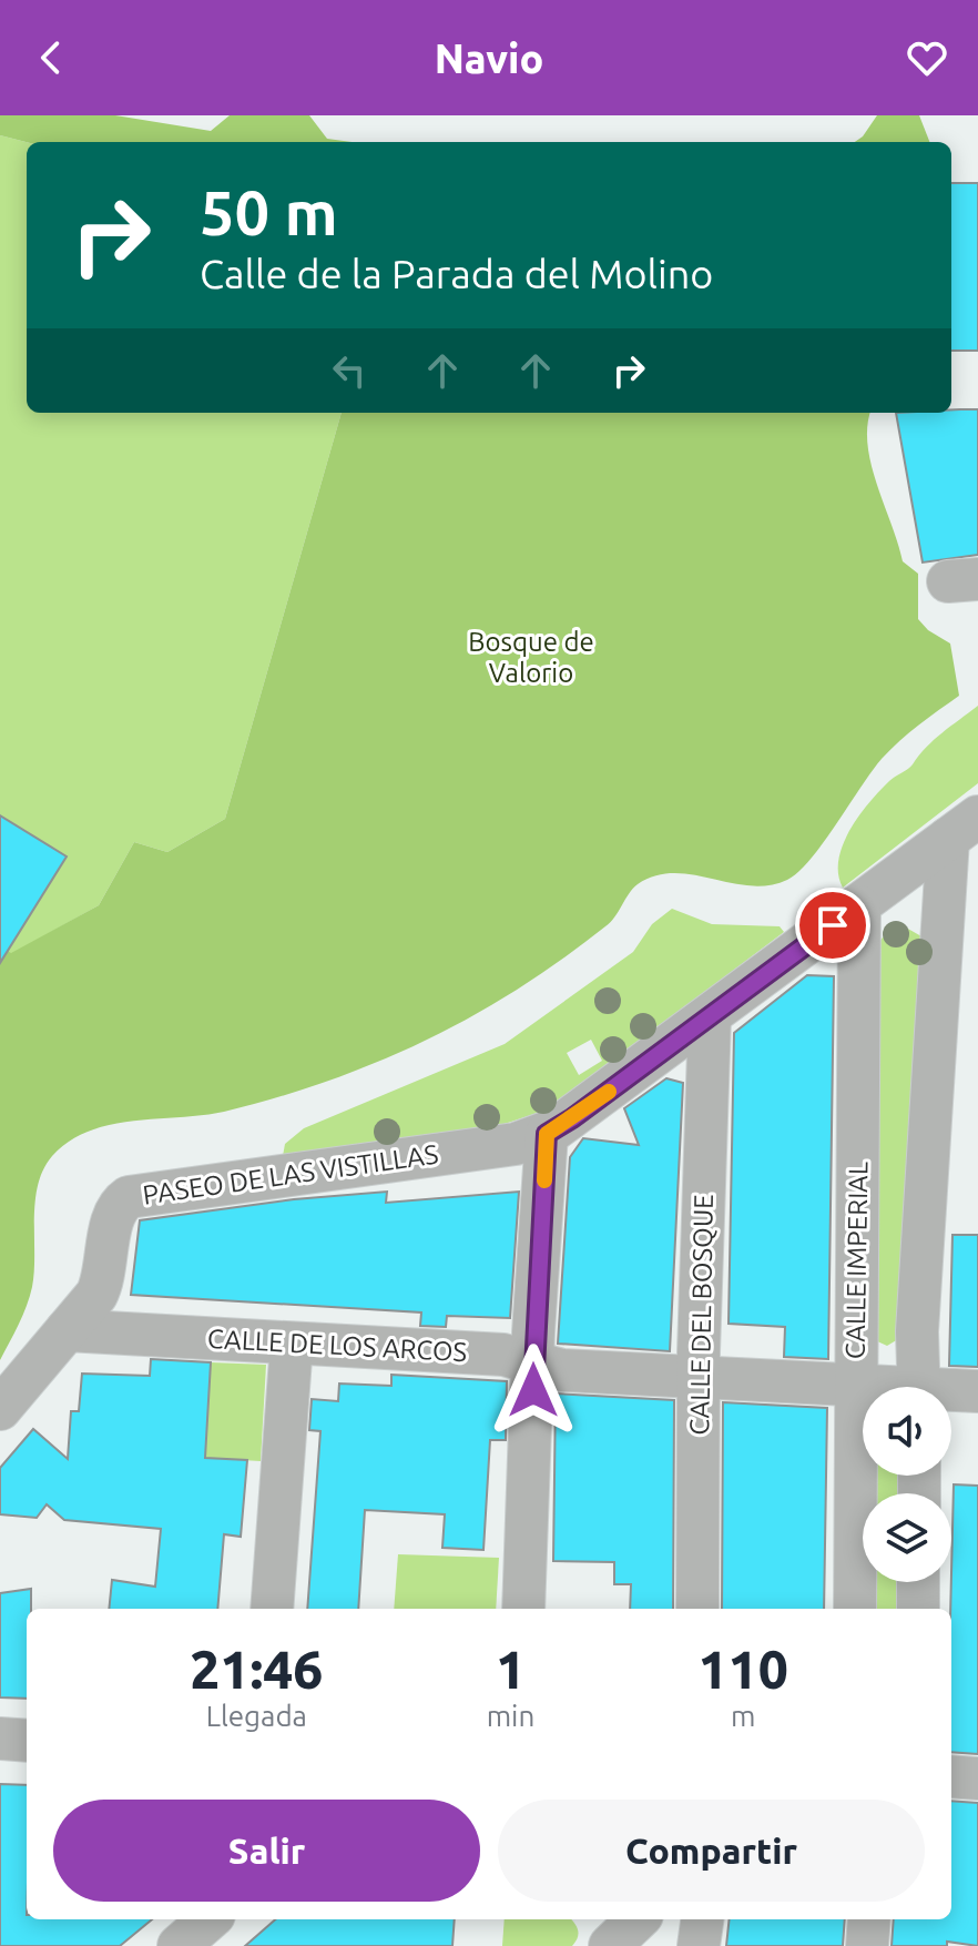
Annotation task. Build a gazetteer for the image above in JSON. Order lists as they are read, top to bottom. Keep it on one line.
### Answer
{"streets":{"street":["PASEO DE LAS VISTILLAS","CALLE IMPERIAL","CALLE DEL BOSQUE","CALLE DE LOS ARCOS"]},"crossings":[["PASEO DE LAS VISTILLAS","CALLE DE LOS ARCOS"],["CALLE IMPERIAL","CALLE DE LOS ARCOS"],["CALLE DEL BOSQUE","CALLE DE LOS ARCOS"]],"parks":["Bosque de Valorio"],"page":{"header":"Navio","turn":["50 m","Calle de la Parada del Molino"],"eta":["21:46","Llegada","1","min","110","m"],"buttons":["Salir","Compartir"]}}
